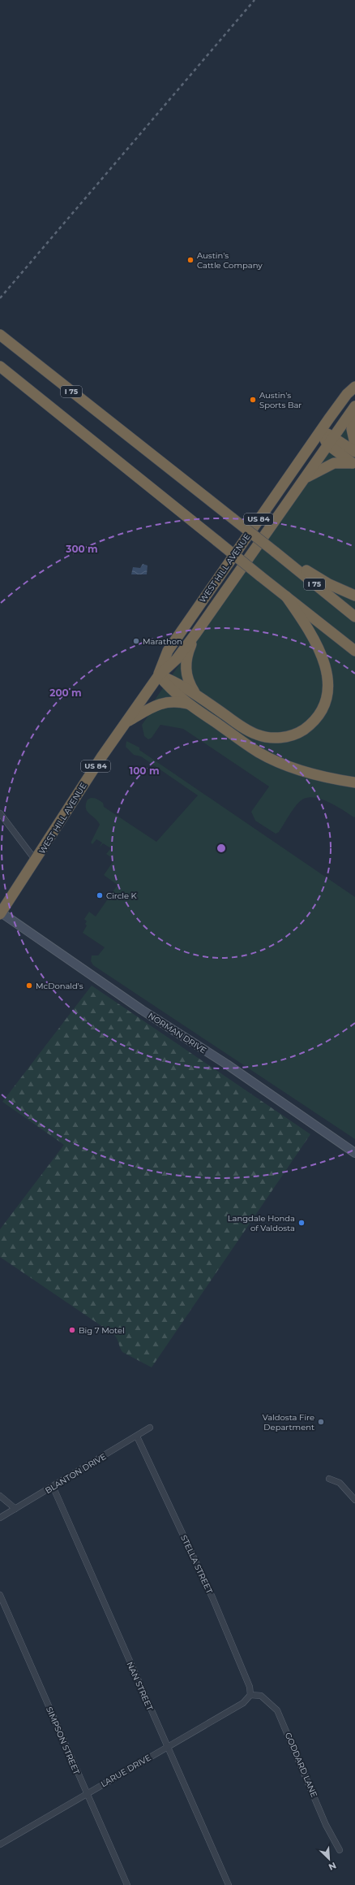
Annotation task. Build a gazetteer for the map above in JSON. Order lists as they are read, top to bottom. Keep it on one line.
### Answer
{"streets":{"highway":["I 75","US 84","WEST HILL AVENUE"],"street":["NORMAN DRIVE","BLANTON DRIVE","STELLA STREET","NAN STREET","SIMPSON STREET","GODDARD LANE","LARUE DRIVE"]},"crossings":[["WEST HILL AVENUE","NORMAN DRIVE"],["BLANTON DRIVE","STELLA STREET"],["BLANTON DRIVE","NAN STREET"],["STELLA STREET","GODDARD LANE"],["STELLA STREET","LARUE DRIVE"],["NAN STREET","LARUE DRIVE"],["SIMPSON STREET","LARUE DRIVE"],["GODDARD LANE","LARUE DRIVE"]],"places":["Austin's Cattle Company","Austin's Sports Bar","Marathon","Circle K","McDonald's","Langdale Honda of Valdosta","Big 7 Motel","Valdosta Fire Department"],"north":"bottom right","rings":["300 m","200 m","100 m"]}
